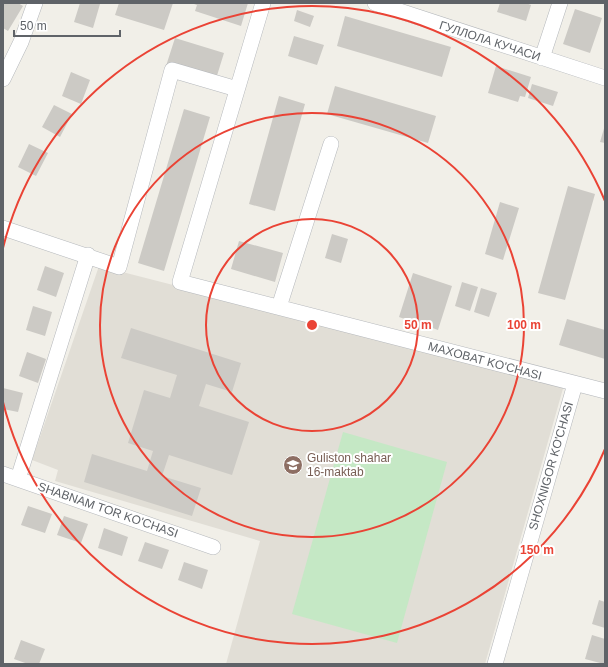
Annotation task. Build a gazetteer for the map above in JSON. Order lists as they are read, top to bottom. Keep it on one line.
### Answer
{"streets":{"street":["ГУЛЛОЛА КУЧАСИ","MAXOBAT KO'CHASI","SHOXNIGOR KO'CHASI","SHABNAM TOR KO'CHASI"]},"crossings":[["MAXOBAT KO'CHASI","SHOXNIGOR KO'CHASI"]],"places":{"school or university":["Guliston shahar 16-maktab"]},"scale_bar":"50 m","rings":["50 m","100 m","150 m"]}
